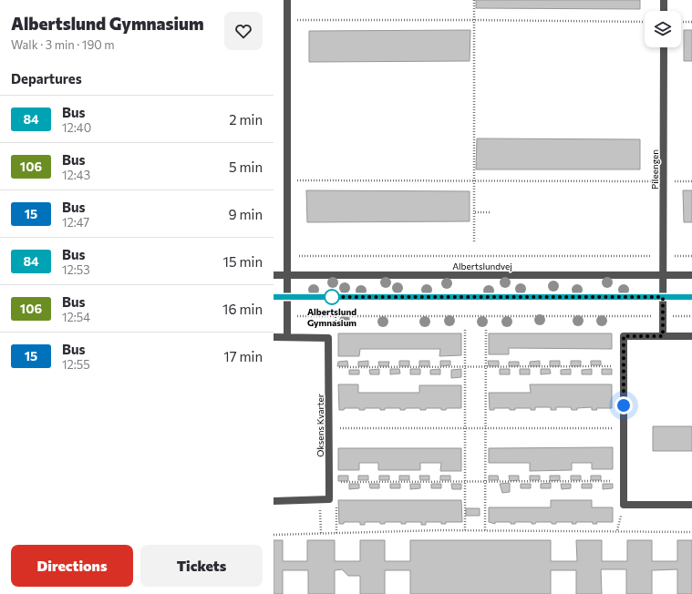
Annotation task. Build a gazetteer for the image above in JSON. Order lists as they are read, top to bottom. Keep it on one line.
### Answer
{"streets":{"street":["Pileengen","Albertslundvej","Oksens Kvarter"]},"crossings":[["Pileengen","Albertslundvej"]],"places":["Albertslund Gymnasium"],"lines":["bus line 84"],"page":{"heading":[["Albertslund Gymnasium","Walk · 3 min · 190 m"],"Departures"],"list":[{"mark":"84","name":"Bus","note":"12:40","value":"2 min"},{"mark":"106","name":"Bus","note":"12:43","value":"5 min"},{"mark":"15","name":"Bus","note":"12:47","value":"9 min"},{"mark":"84","name":"Bus","note":"12:53","value":"15 min"},{"mark":"106","name":"Bus","note":"12:54","value":"16 min"},{"mark":"15","name":"Bus","note":"12:55","value":"17 min"}],"buttons":["Directions","Tickets"]}}
